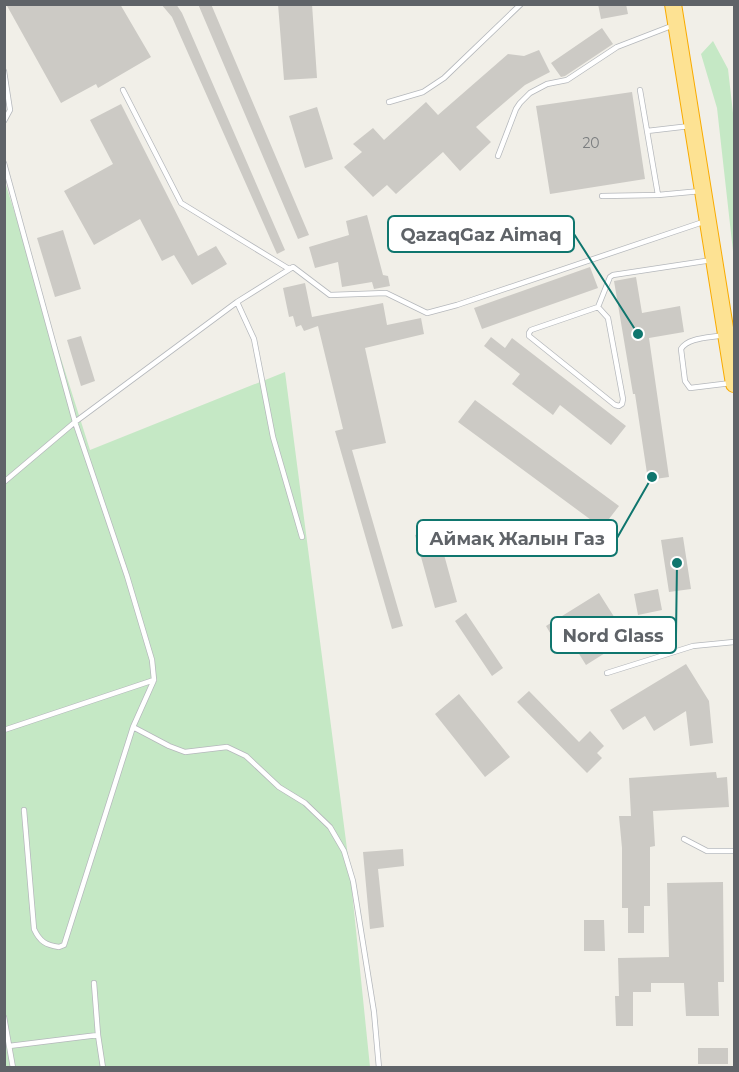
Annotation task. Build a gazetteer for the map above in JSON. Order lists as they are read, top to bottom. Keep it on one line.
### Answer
{"places":["QazaqGaz Aimaq","Аймақ Жалын Газ","Nord Glass"],"house_numbers":["20"]}
